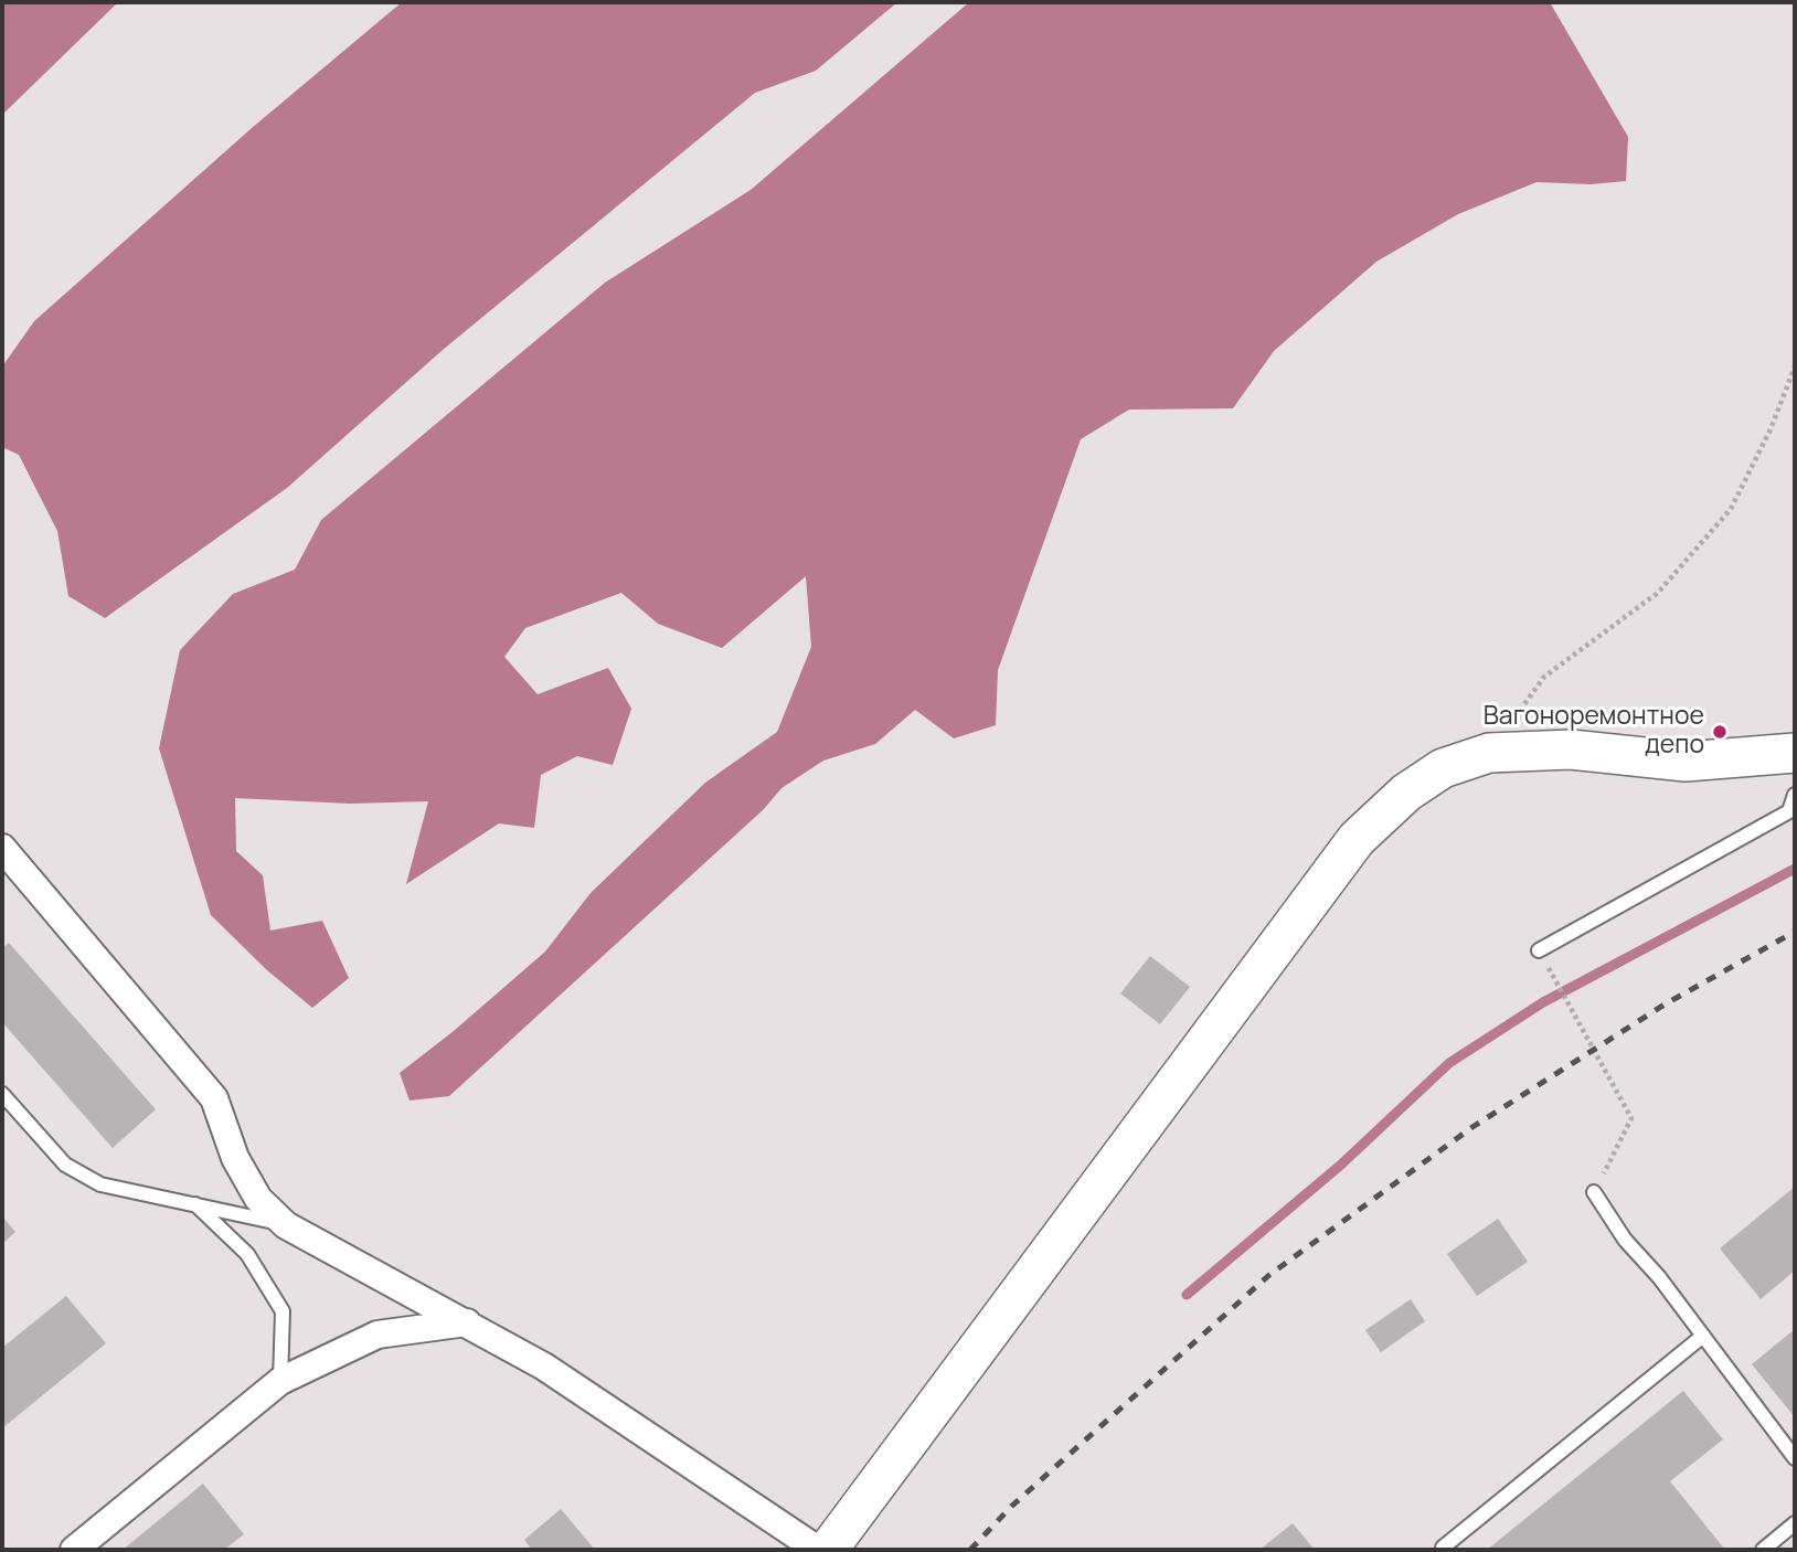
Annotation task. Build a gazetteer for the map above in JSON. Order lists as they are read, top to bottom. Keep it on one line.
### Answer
{"places":["Вагоноремонтное депо"]}
